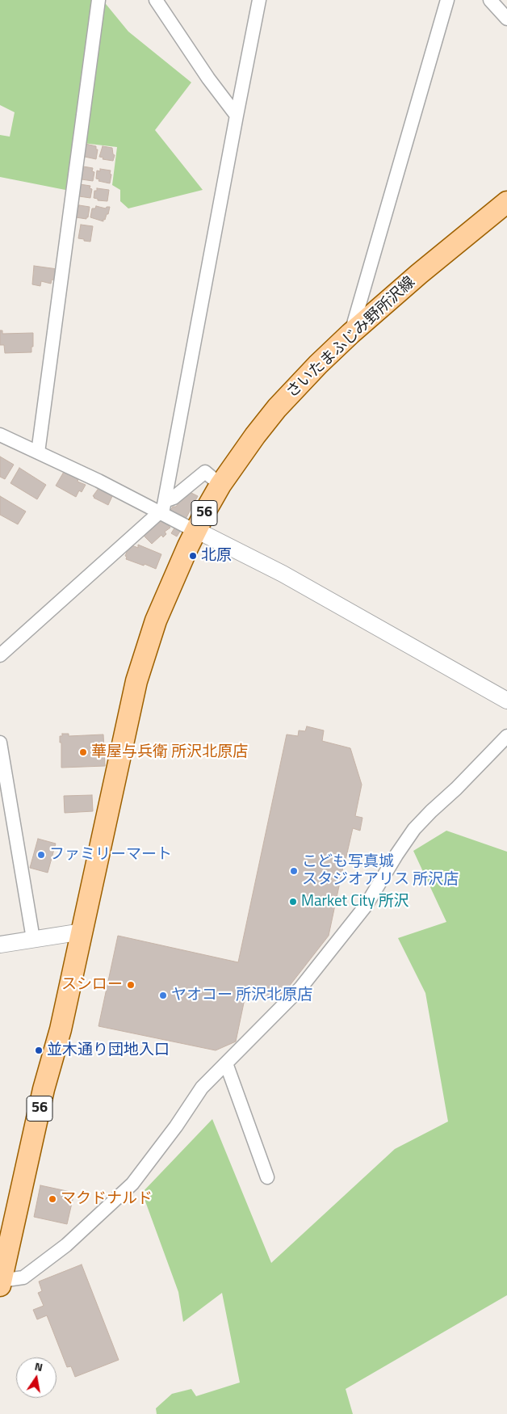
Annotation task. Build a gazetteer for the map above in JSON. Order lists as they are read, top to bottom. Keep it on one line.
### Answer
{"streets":{"main road":["さいたまふじみ野所沢線","56"]},"places":["北原","華屋与兵衛 所沢北原店","ファミリーマート","こども写真城 スタジオアリス 所沢店","Market City 所沢","スシロー","ヤオコー 所沢北原店","並木通り団地入口","マクドナルド"],"north":"top"}
